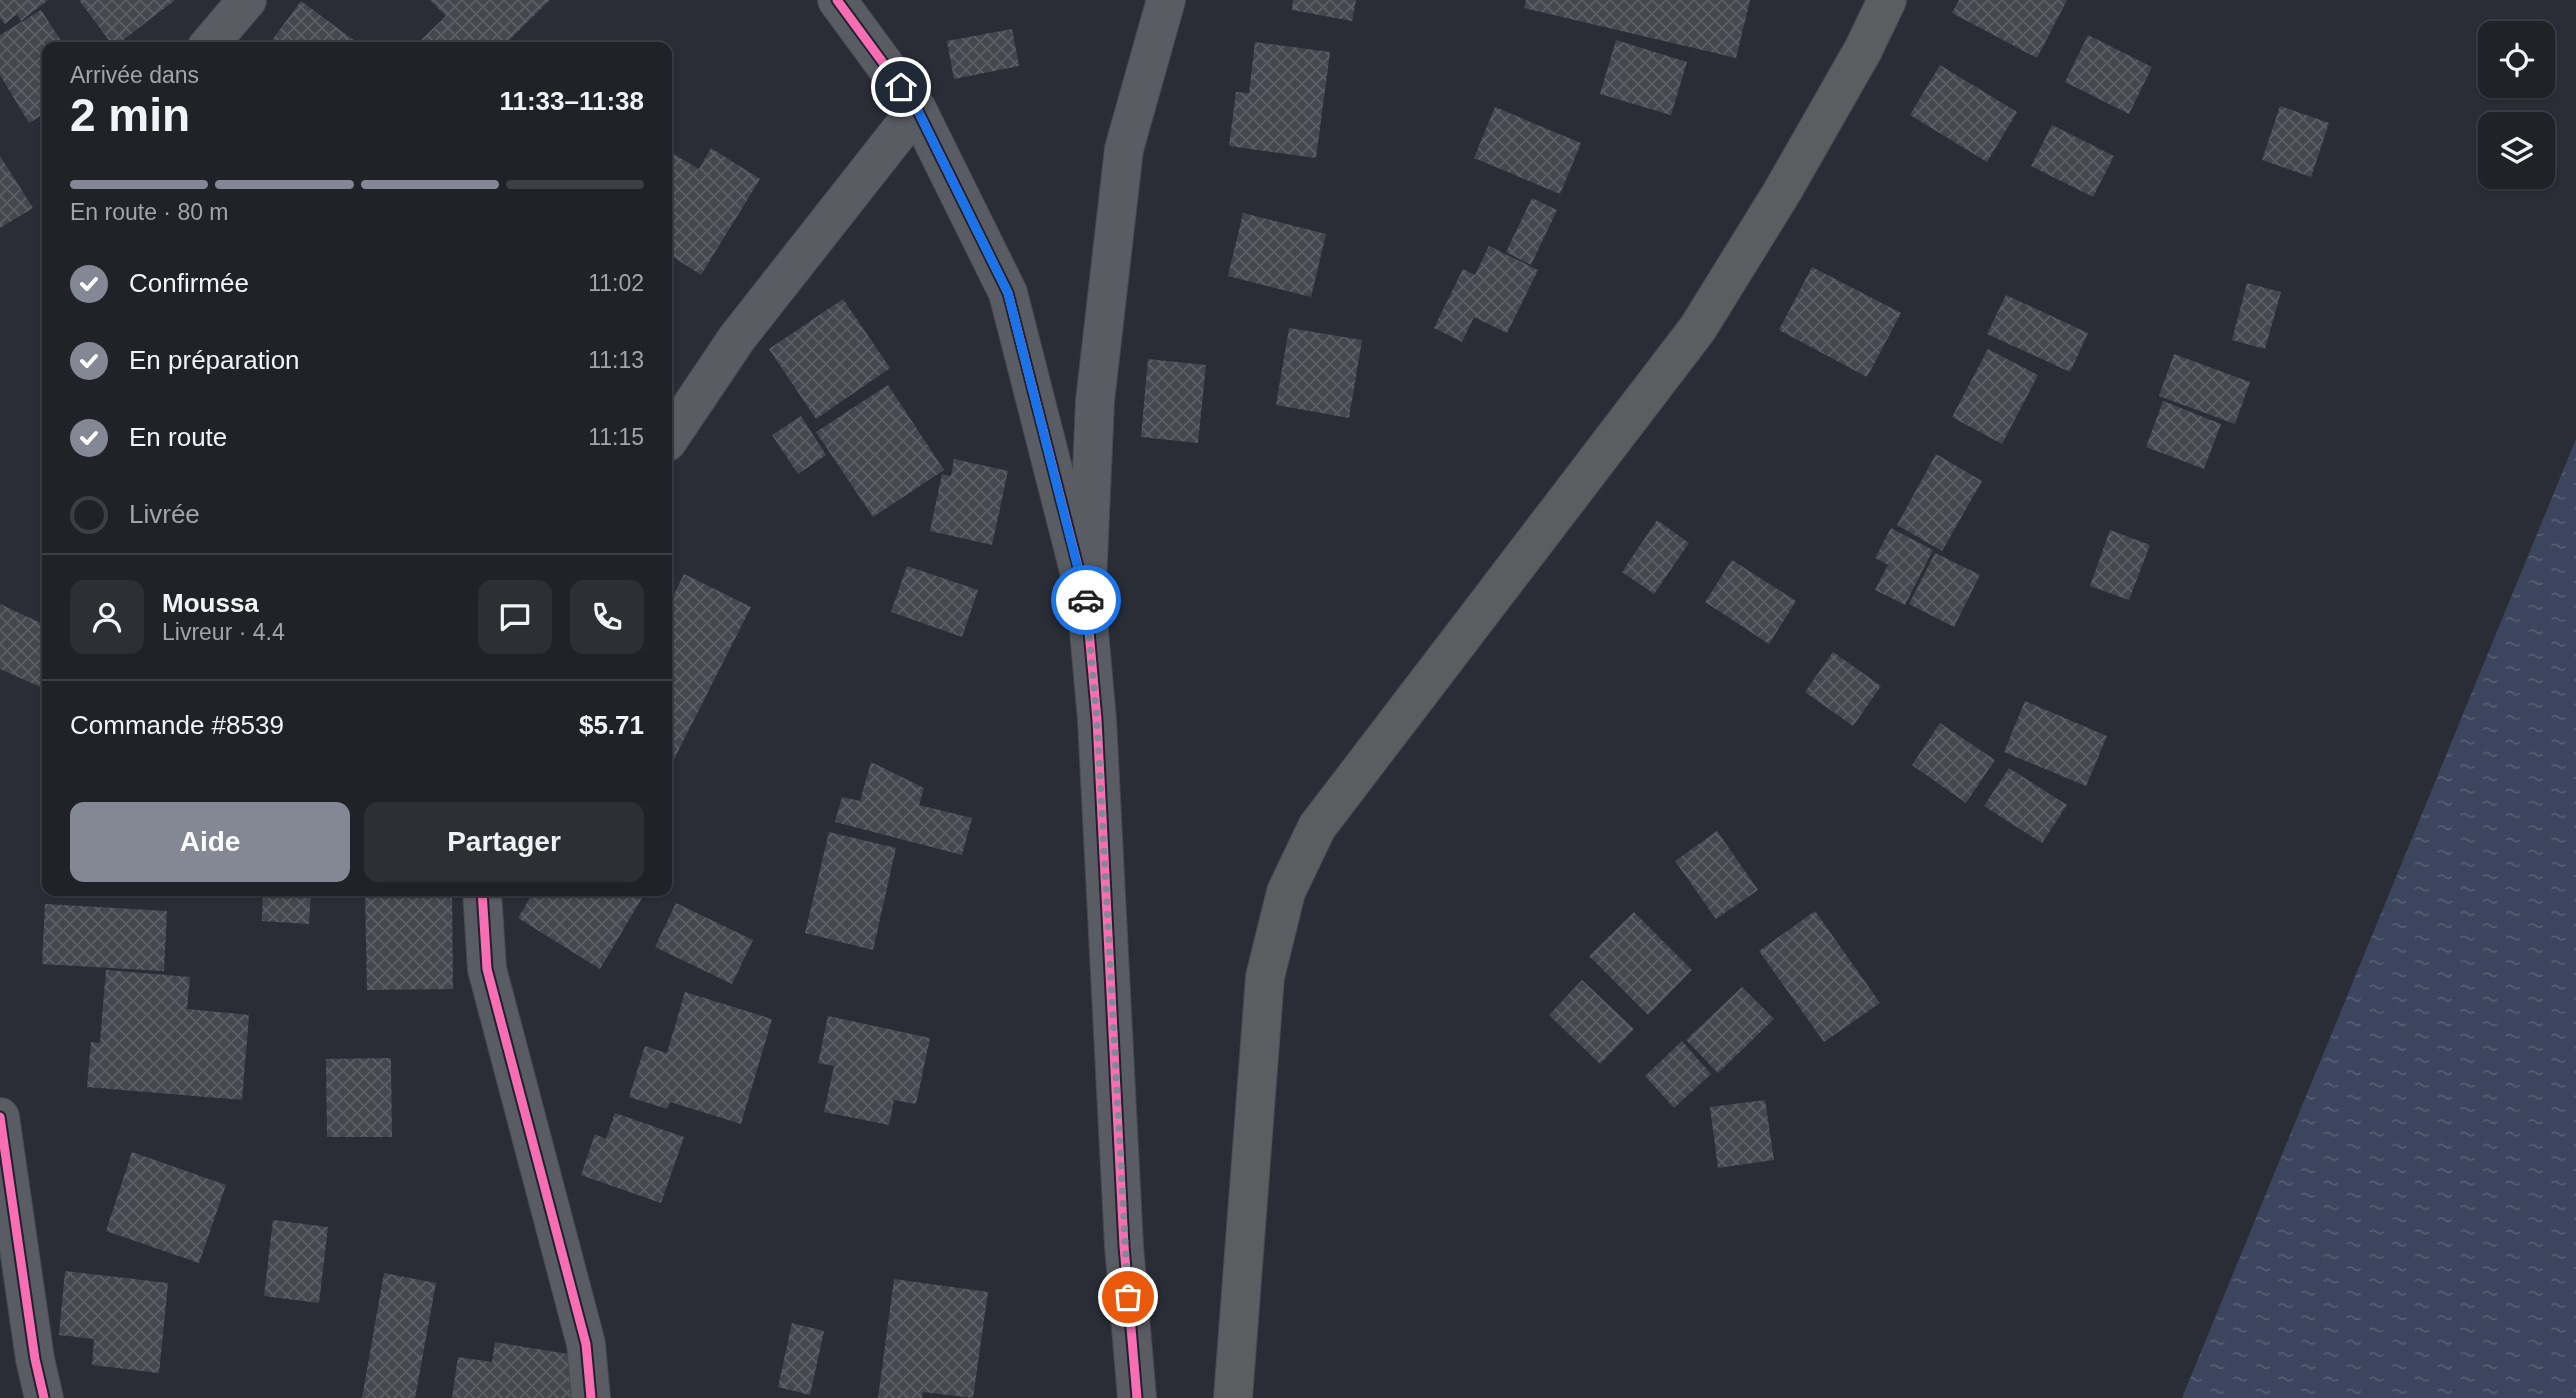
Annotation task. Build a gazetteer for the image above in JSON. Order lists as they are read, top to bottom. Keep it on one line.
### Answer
{"page":{"heading":["2 min","Arrivée dans","11:33–11:38"],"panel":["Moussa","Livreur · 4.4","Commande #8539","$5.71"],"bar":"En route · 80 m","list":[["Confirmée","11:02"],["En préparation","11:13"],["En route","11:15"],"Livrée"],"buttons":["Aide","Partager"]}}
